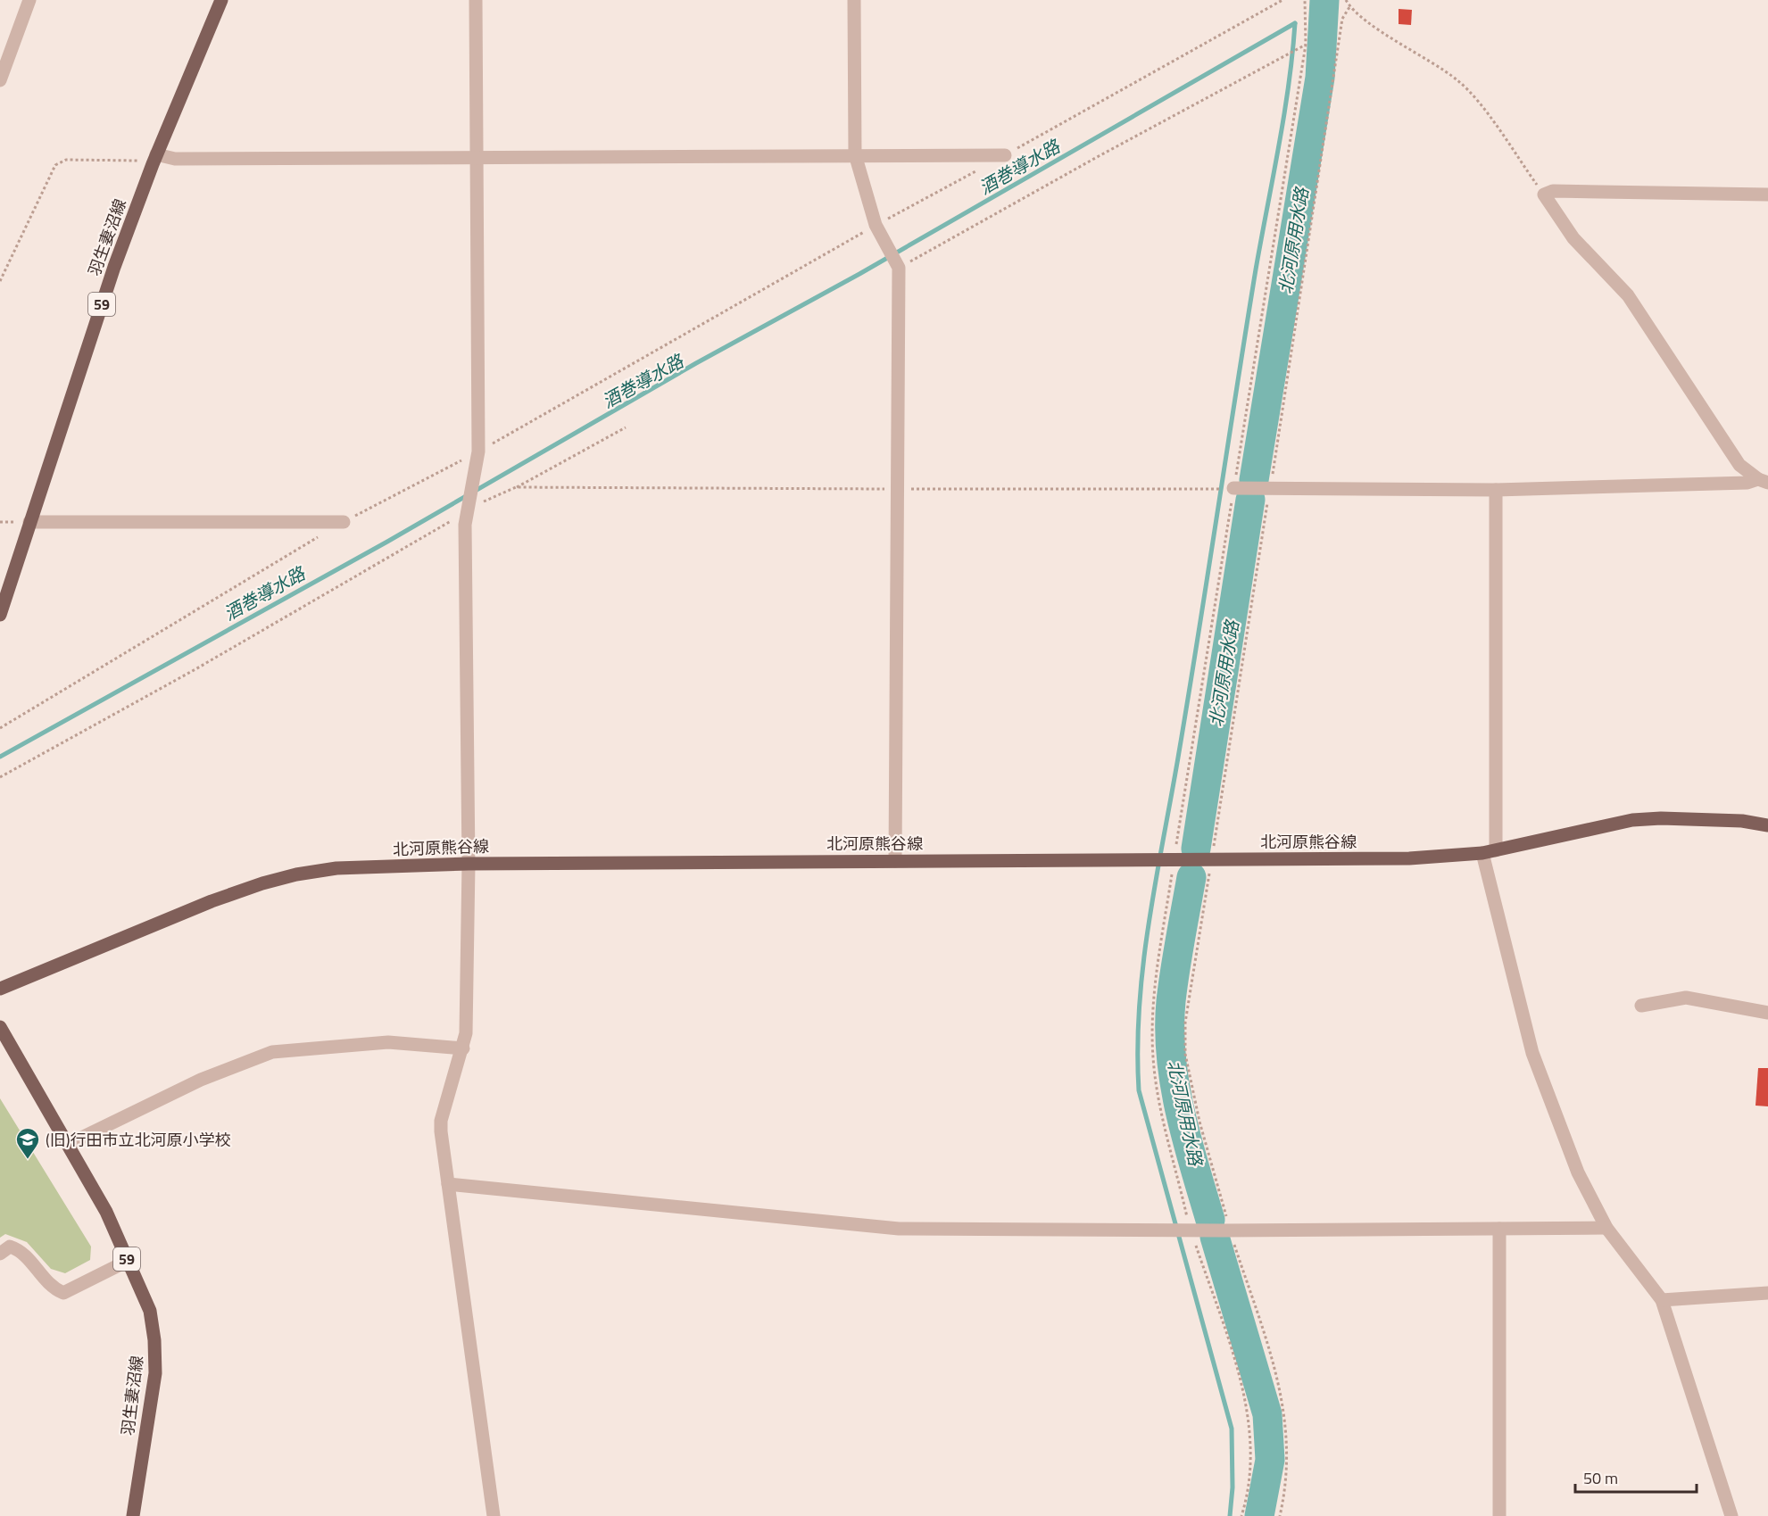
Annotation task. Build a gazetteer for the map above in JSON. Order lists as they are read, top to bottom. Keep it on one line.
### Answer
{"streets":{"main road":["羽生妻沼線","59","北河原熊谷線"]},"water":["酒巻導水路","北河原用水路"],"places":{"school or university":["(旧)行田市立北河原小学校"]},"scale_bar":"50 m"}
